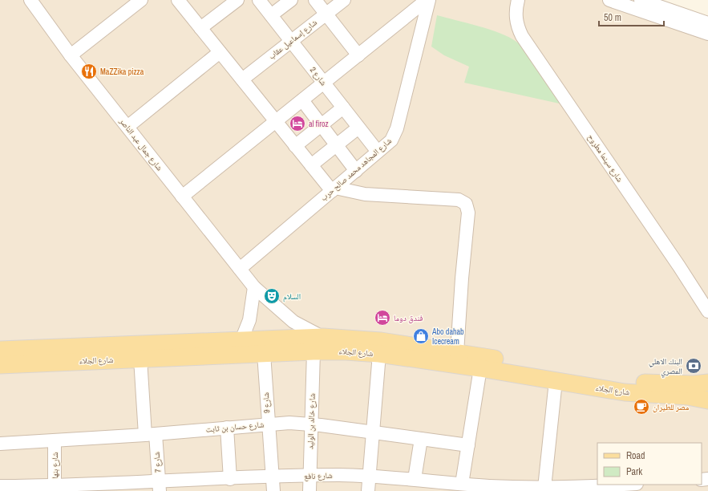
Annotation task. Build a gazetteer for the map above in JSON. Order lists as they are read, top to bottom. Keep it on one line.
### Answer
{"streets":{"main road":["شارع الجلاء"],"street":["شارع إسماعيل عقاب","شارع 2","شارع جمال عبد الناصر","شارع سينما مطروح","شارع المجاهد محمد صالح حرب","شارع 9","شارع خالد بن الوليد","شارع حسان بن ثابت","شارع 7","شارع بنها","شارع نافع"]},"crossings":[["شارع إسماعيل عقاب","شارع 2"],["شارع 2","شارع المجاهد محمد صالح حرب"],["شارع جمال عبد الناصر","شارع المجاهد محمد صالح حرب"],["شارع جمال عبد الناصر","شارع الجلاء"],["شارع الجلاء","شارع 9"],["شارع الجلاء","شارع خالد بن الوليد"],["شارع الجلاء","شارع 7"],["شارع 9","شارع حسان بن ثابت"],["شارع 9","شارع نافع"],["شارع خالد بن الوليد","شارع حسان بن ثابت"],["شارع خالد بن الوليد","شارع نافع"],["شارع حسان بن ثابت","شارع 7"],["شارع حسان بن ثابت","شارع بنها"],["شارع 7","شارع نافع"],["شارع بنها","شارع نافع"]],"places":{"restaurant":["MaZZika pizza"],"hotel":["al firoz","فندق دوما"],"theatre":["السلام"],"shop":["Abo dahab Icecream"],"bank":["البنك الاهلي المصري"],"cafe":["مصر للطيران"]},"legend":["Road","Park"],"scale_bar":"50 m"}
